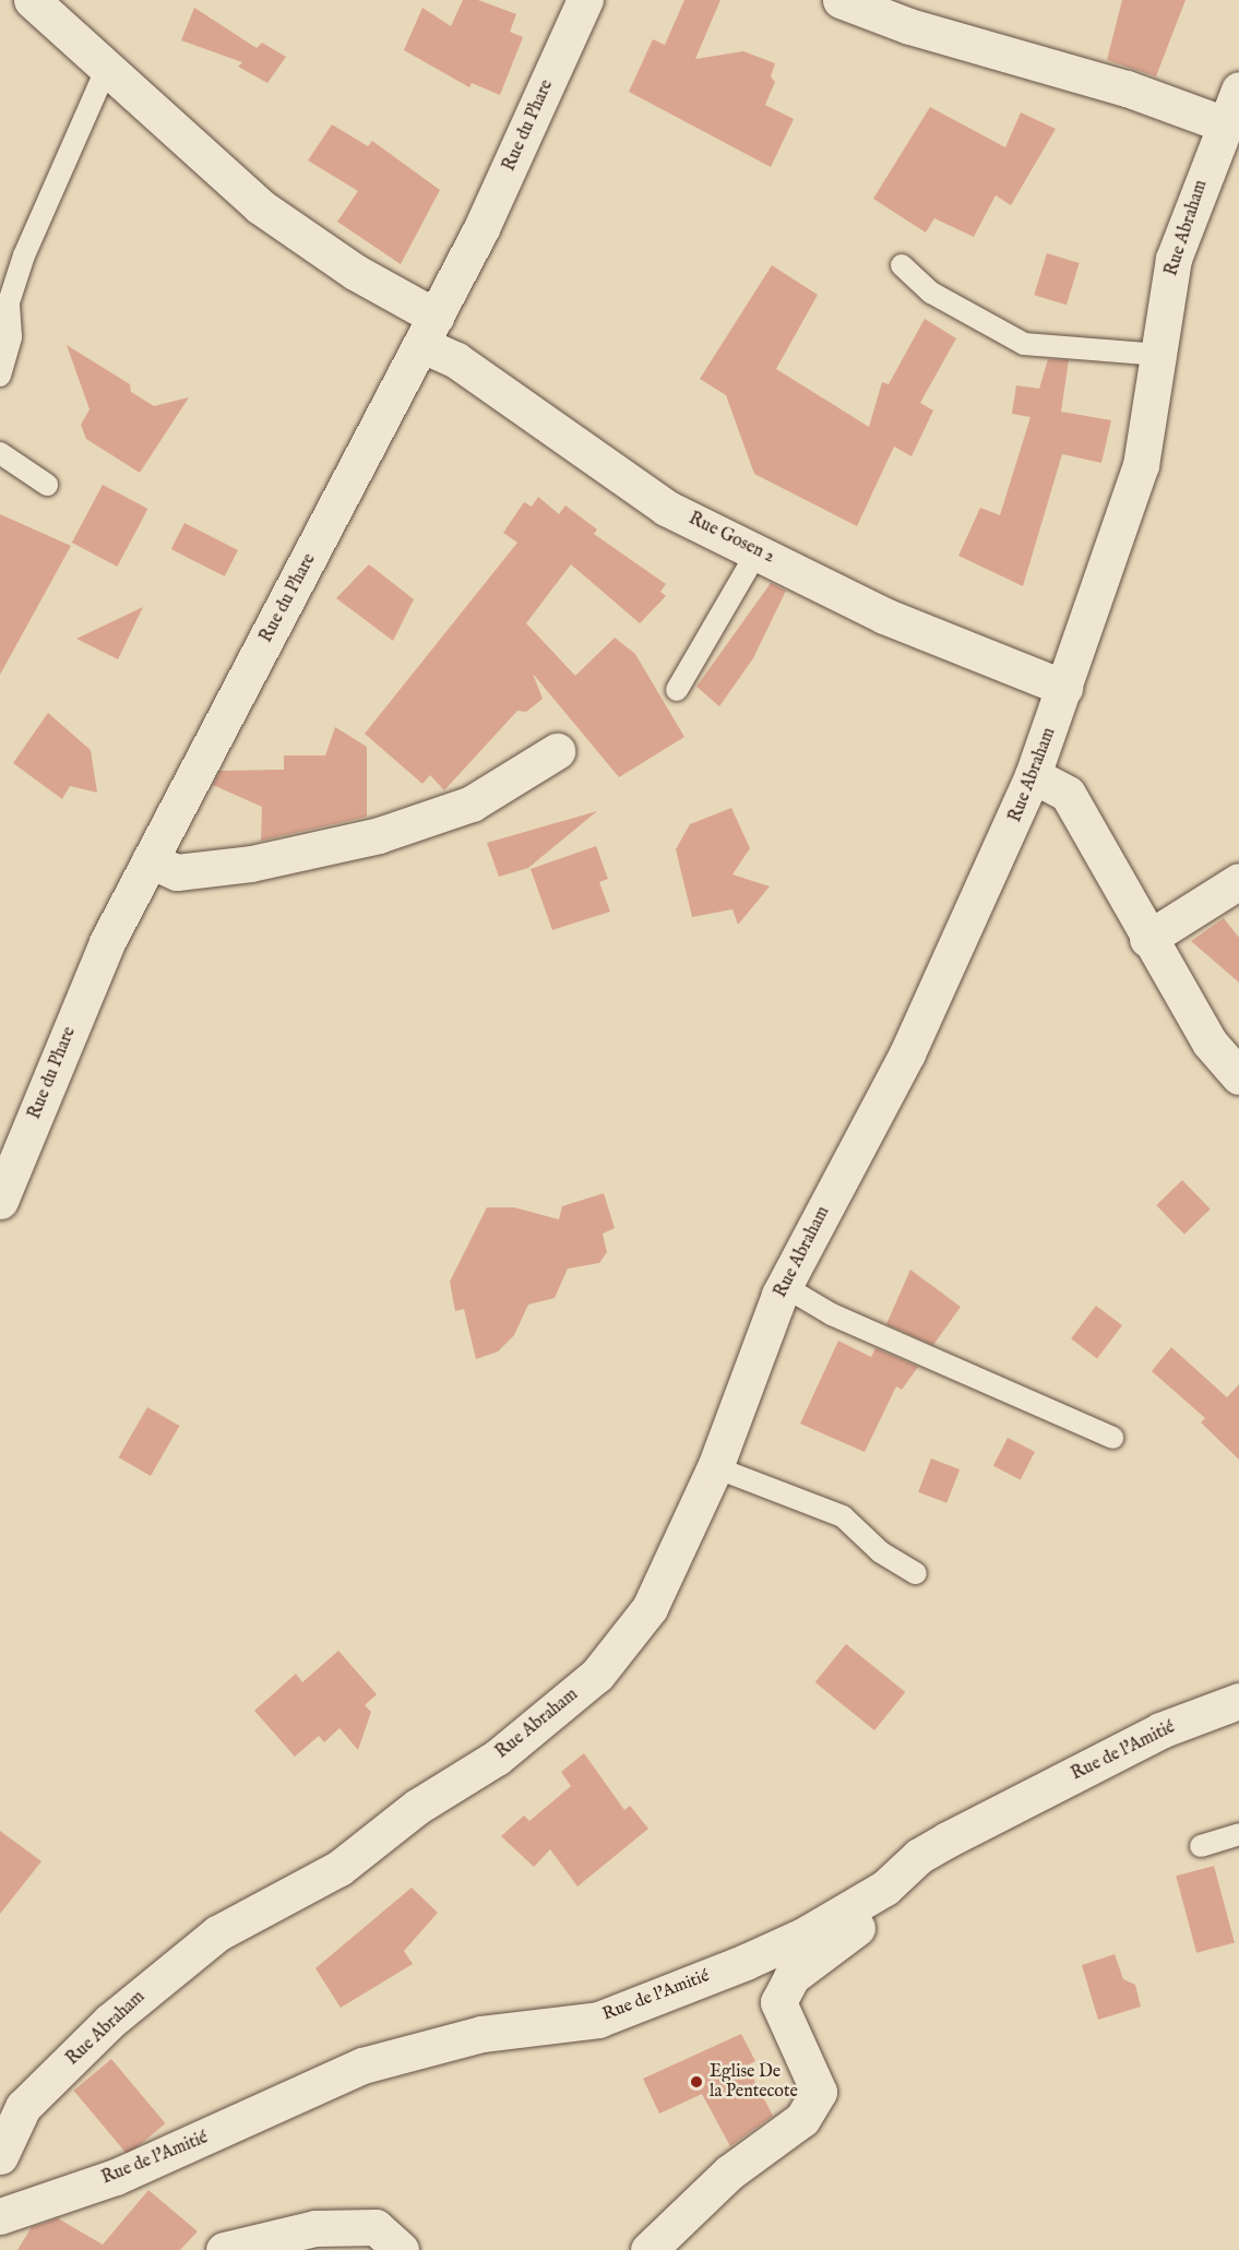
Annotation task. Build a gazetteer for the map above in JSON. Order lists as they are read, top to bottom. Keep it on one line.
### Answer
{"streets":{"street":["Rue du Phare","Rue Abraham","Rue Gosen 2","Rue de l'Amitié"]},"crossings":[["Rue du Phare","Rue Gosen 2"],["Rue Abraham","Rue Gosen 2"]],"places":["Eglise De la Pentecote"]}
